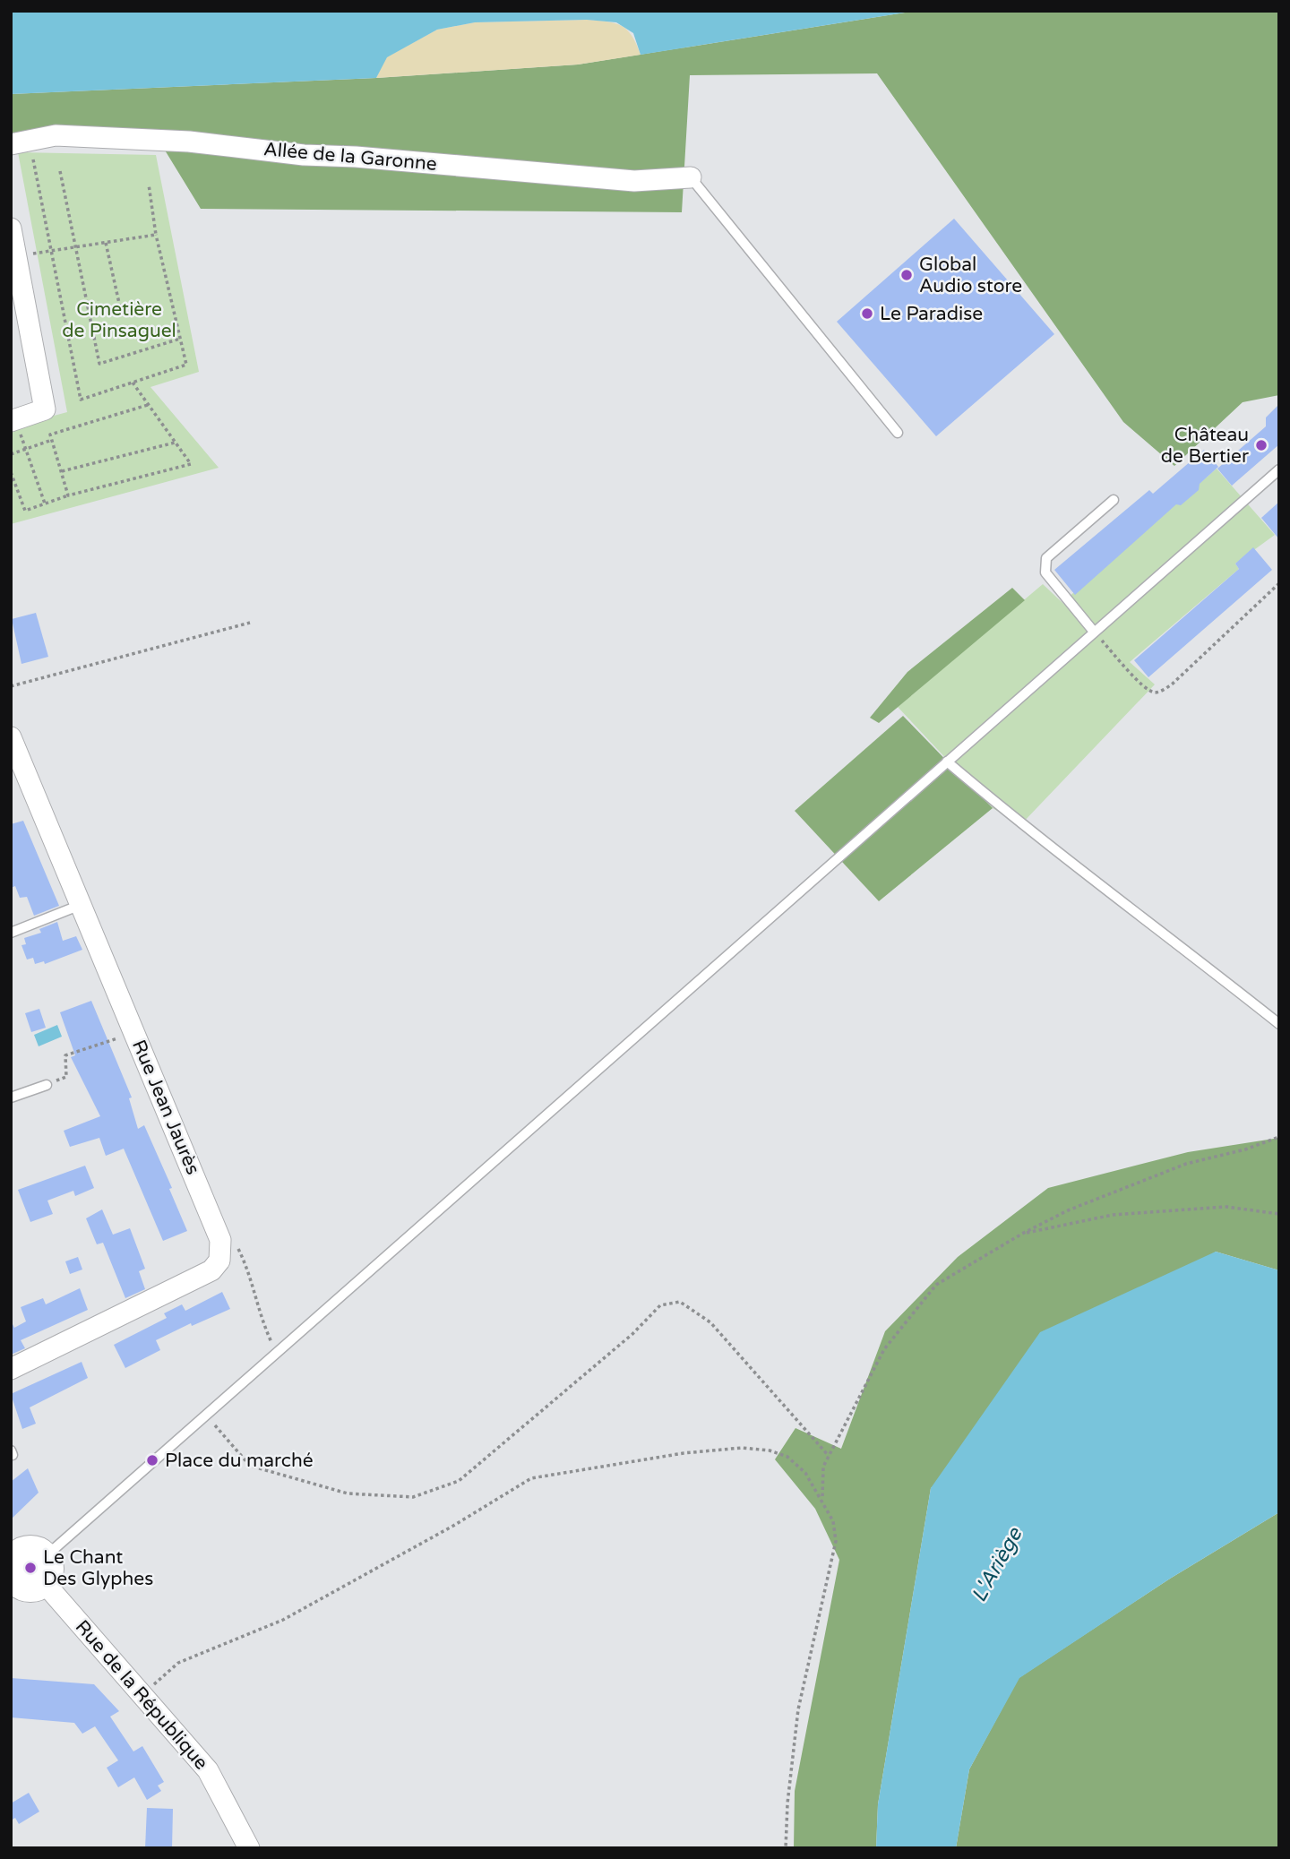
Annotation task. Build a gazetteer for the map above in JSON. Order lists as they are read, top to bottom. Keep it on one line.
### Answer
{"streets":{"street":["Allée de la Garonne","Rue Jean Jaurès","Rue de la République"]},"water":["L'Ariège"],"parks":["Cimetière de Pinsaguel"],"places":["Global Audio store","Le Paradise","Château de Bertier","Place du marché","Le Chant Des Glyphes"]}
